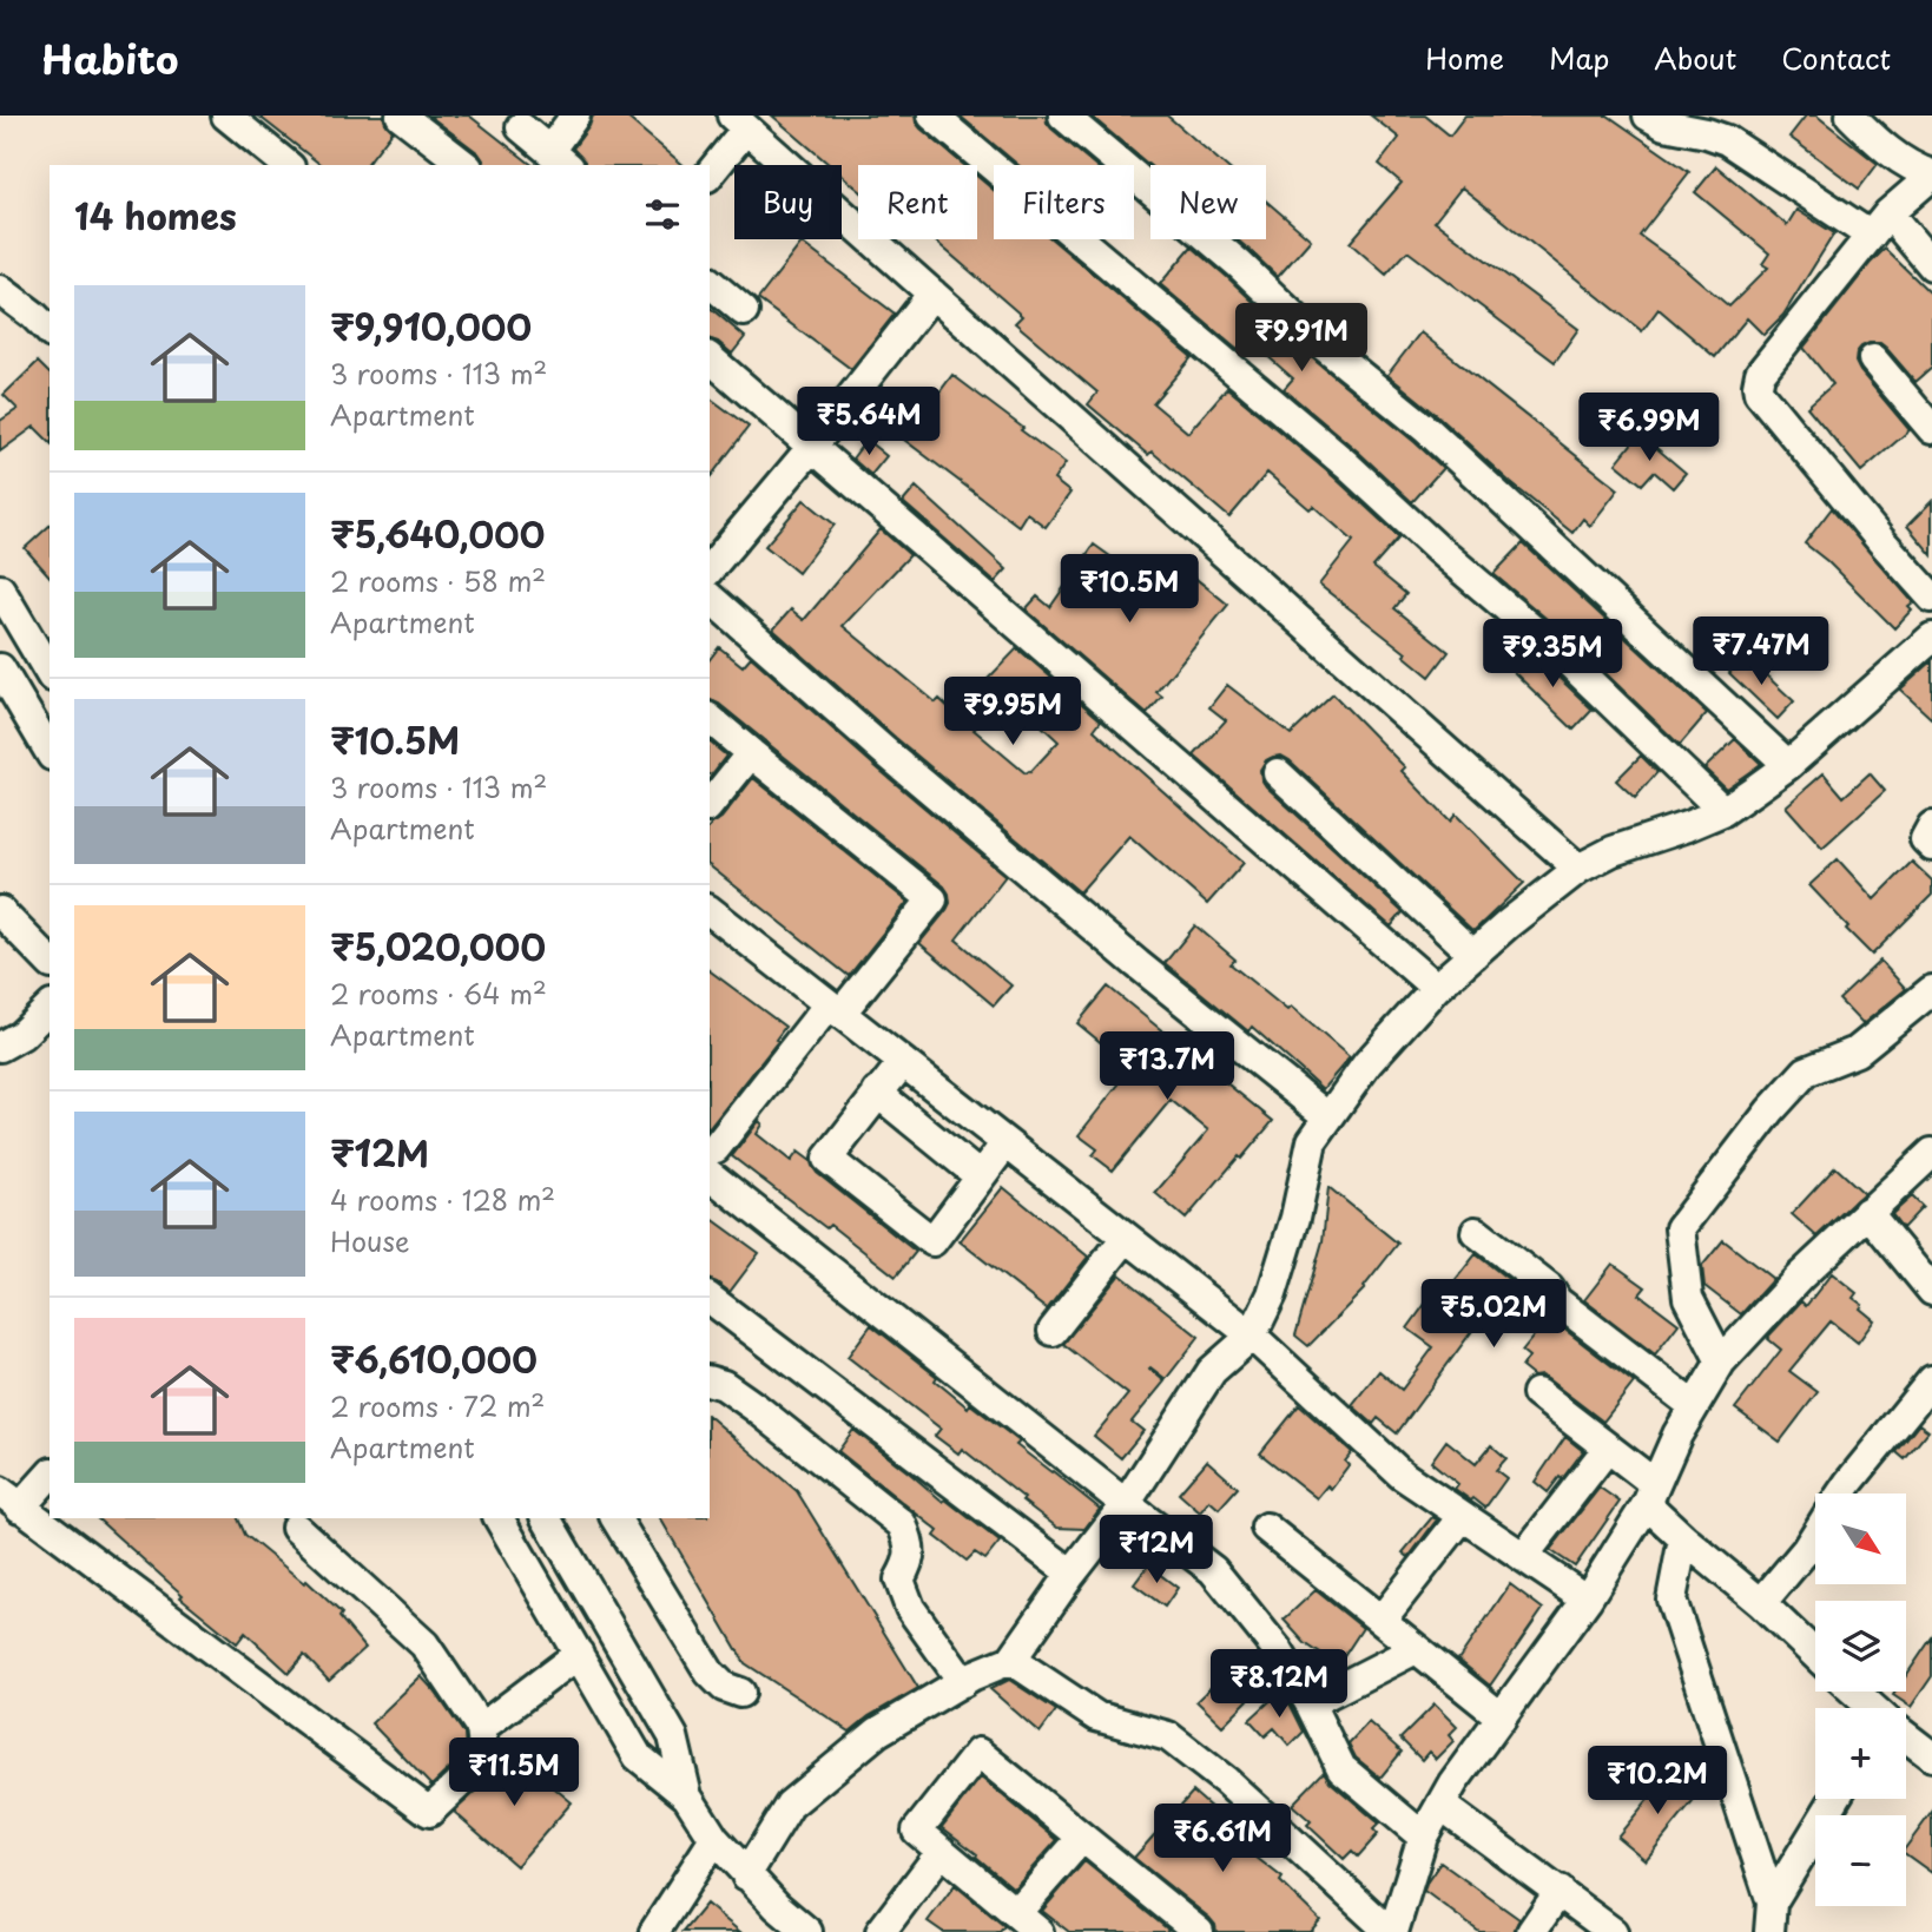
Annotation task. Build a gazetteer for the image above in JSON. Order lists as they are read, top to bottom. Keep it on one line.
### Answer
{"north":"bottom right","page":{"header":"Habito","nav":["Home","Map","About","Contact"],"chip":["Buy","Rent","Filters","New"],"heading":"14 homes","list":[{"name":"₹9,910,000","note":"3 rooms · 113 m² · Apartment"},{"name":"₹5,640,000","note":"2 rooms · 58 m² · Apartment"},{"name":"₹10.5M","note":"3 rooms · 113 m² · Apartment"},{"name":"₹5,020,000","note":"2 rooms · 64 m² · Apartment"},{"name":"₹12M","note":"4 rooms · 128 m² · House"},{"name":"₹6,610,000","note":"2 rooms · 72 m² · Apartment"}],"price":["₹9.91M","₹5.64M","₹6.99M","₹10.5M","₹7.47M","₹9.35M","₹9.95M","₹13.7M","₹5.02M","₹12M","₹8.12M","₹11.5M","₹10.2M","₹6.61M"],"map_buttons":["+","−"]}}
